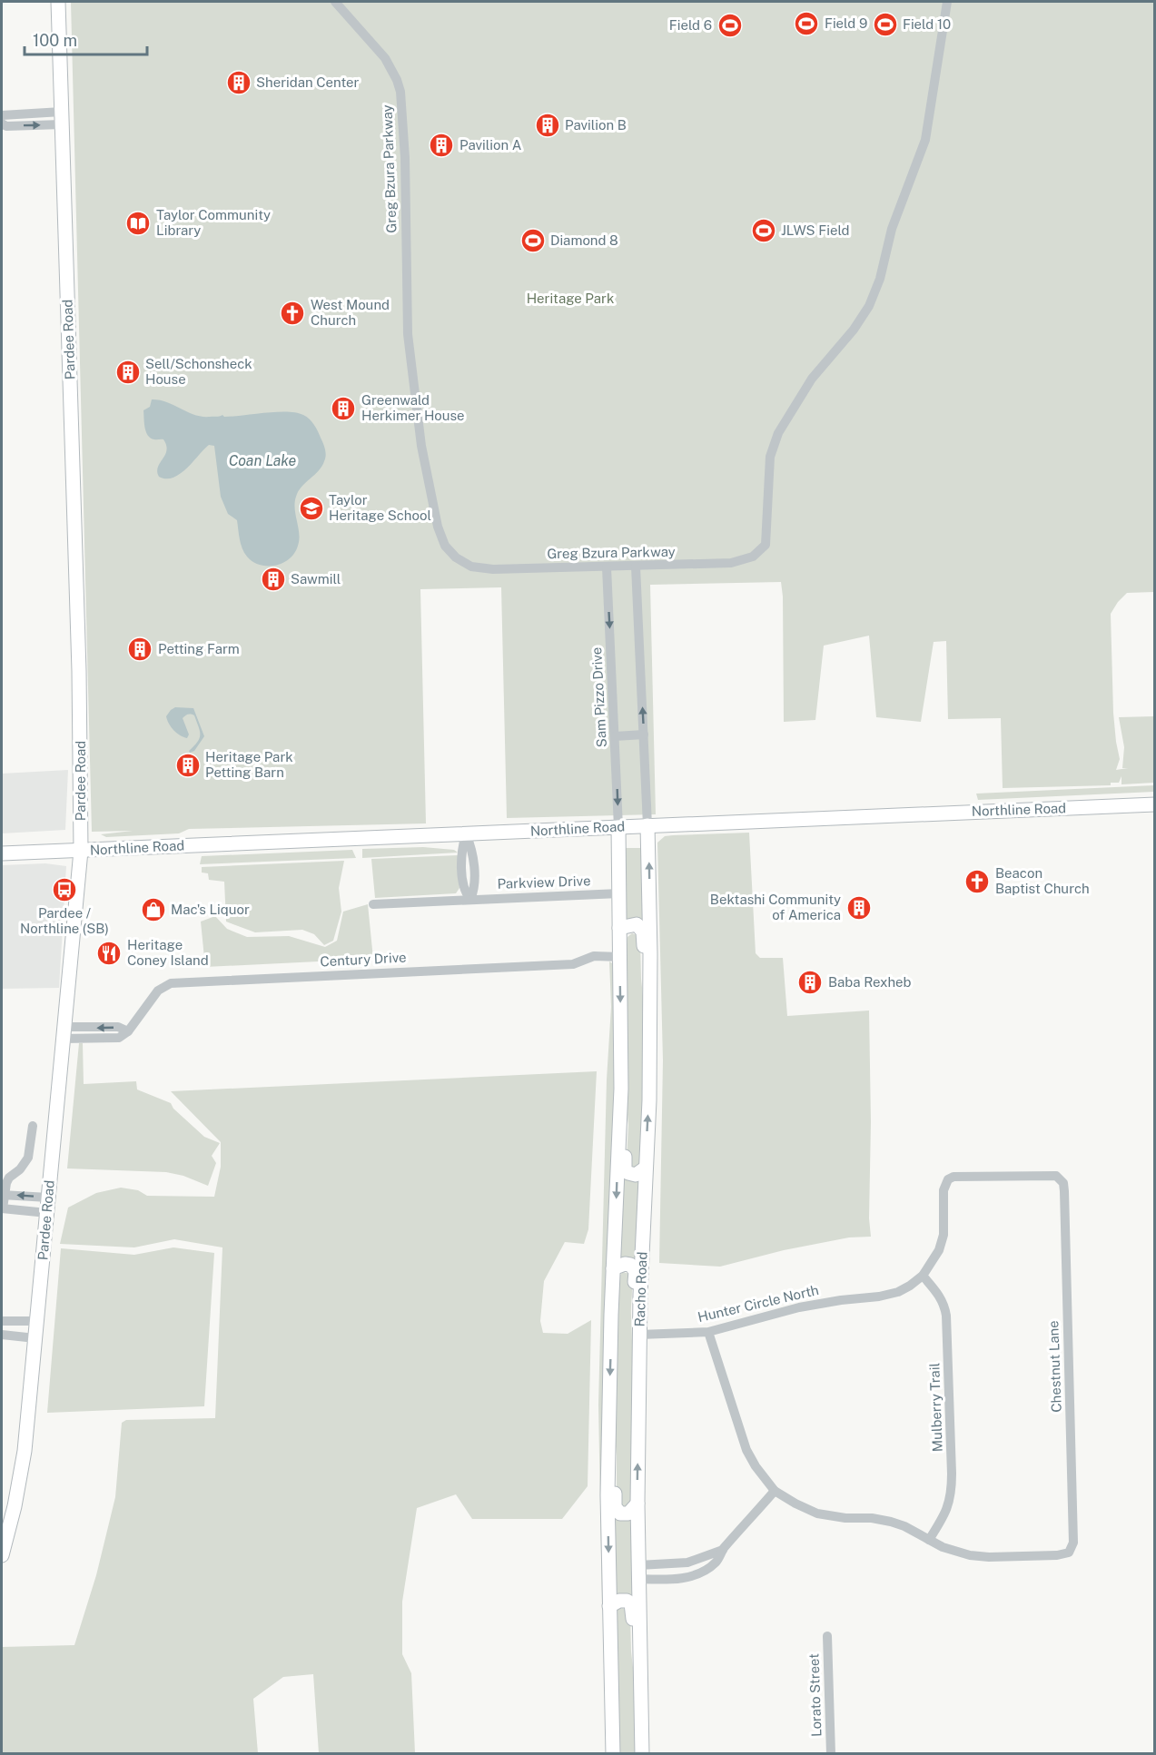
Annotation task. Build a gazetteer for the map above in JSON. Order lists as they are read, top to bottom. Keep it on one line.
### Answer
{"streets":{"main road":["Pardee Road","Northline Road","Racho Road"],"street":["Greg Bzura Parkway","Sam Pizzo Drive","Parkview Drive","Century Drive","Hunter Circle North","Chestnut Lane","Mulberry Trail","Lorato Street"]},"crossings":[["Greg Bzura Parkway","Sam Pizzo Drive"],["Pardee Road","Northline Road"],["Pardee Road","Century Drive"],["Sam Pizzo Drive","Northline Road"],["Sam Pizzo Drive","Racho Road"],["Northline Road","Racho Road"],["Parkview Drive","Racho Road"],["Century Drive","Racho Road"],["Racho Road","Hunter Circle North"],["Hunter Circle North","Chestnut Lane"],["Hunter Circle North","Mulberry Trail"],["Chestnut Lane","Mulberry Trail"]],"water":["Coan Lake"],"parks":["Heritage Park"],"places":{"sports":["Field 9","Field 10","Field 6","JLWS Field","Diamond 8"],"building":["Sheridan Center","Pavilion B","Pavilion A","Sell/Schonsheck House","Greenwald Herkimer House","Sawmill","Petting Farm","Heritage Park Petting Barn","Bektashi Community of America","Baba Rexheb"],"library":["Taylor Community Library"],"church":["West Mound Church","Beacon Baptist Church"],"school or university":["Taylor Heritage School"],"bus stop":["Pardee / Northline (SB)"],"shop":["Mac's Liquor"],"restaurant":["Heritage Coney Island"]},"scale_bar":"100 m"}
